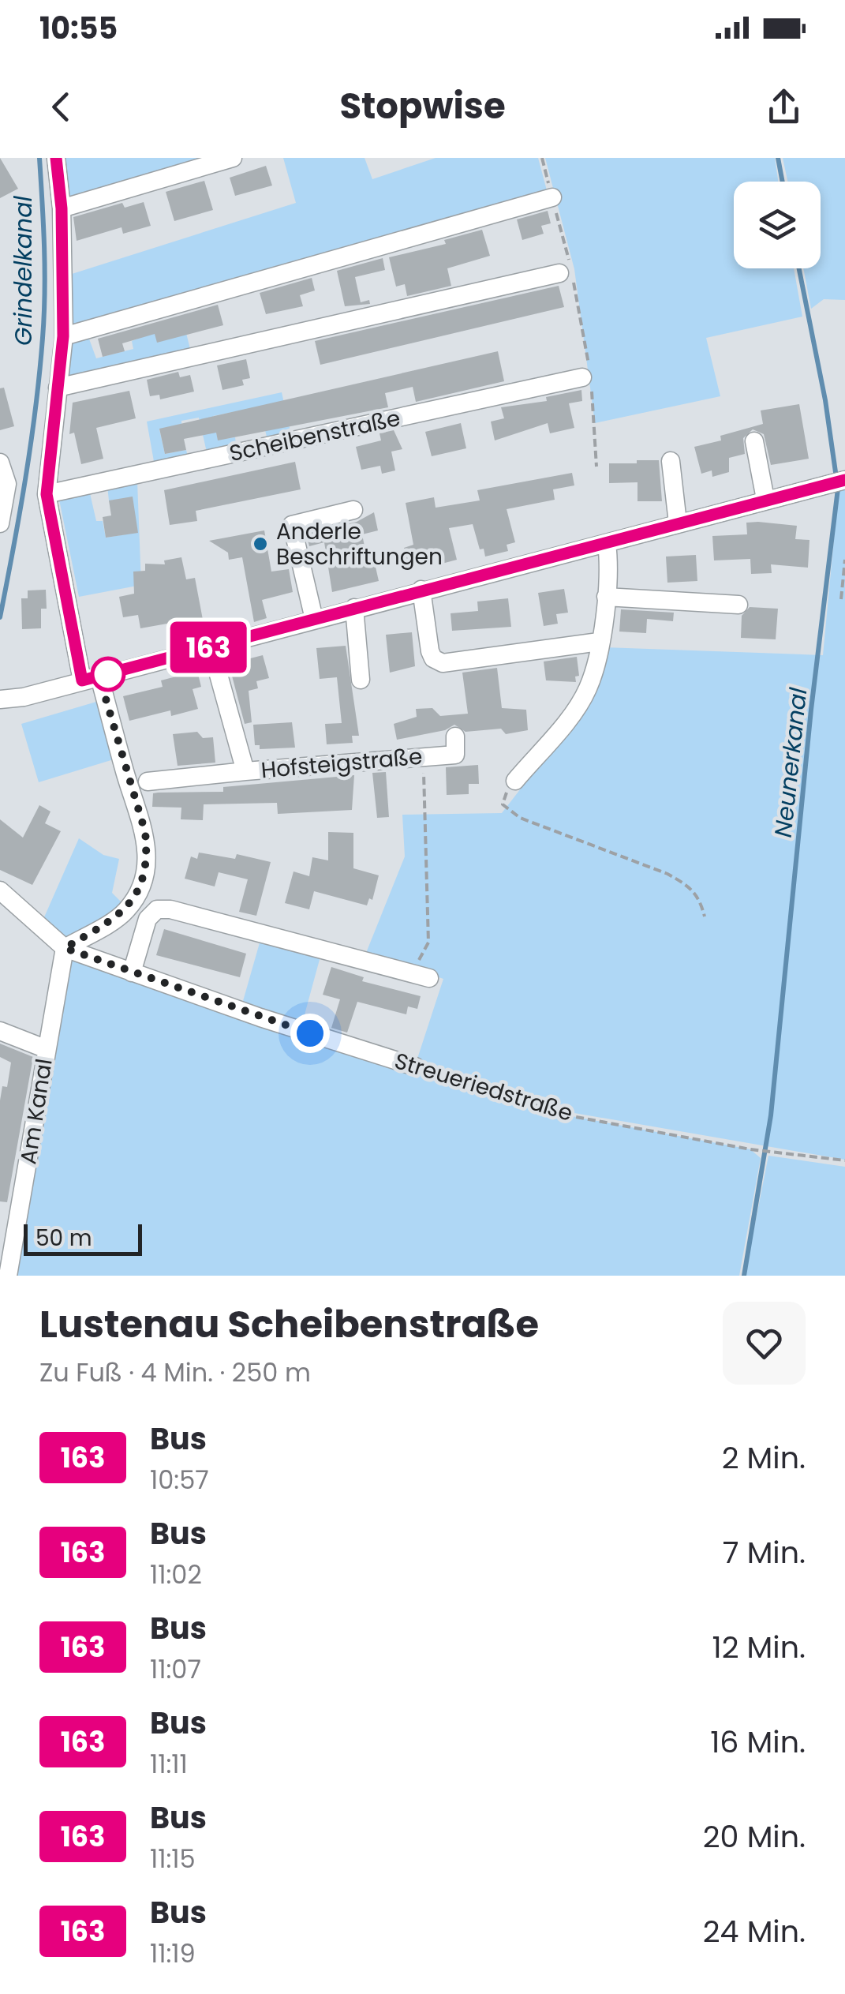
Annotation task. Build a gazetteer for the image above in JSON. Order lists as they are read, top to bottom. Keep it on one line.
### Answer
{"streets":{"street":["Scheibenstraße","Hofsteigstraße","Streueriedstraße","Am Kanal"]},"crossings":[["Streueriedstraße","Am Kanal"]],"water":["Grindelkanal","Neunerkanal"],"places":["Anderle Beschriftungen"],"lines":["bus line 163"],"scale_bar":"50 m","page":{"status":"10:55","header":"Stopwise","on_map":"163","scale":"50 m","heading":["Lustenau Scheibenstraße","Zu Fuß · 4 Min. · 250 m"],"list":[{"mark":"163","name":"Bus","note":"10:57","value":"2 Min."},{"mark":"163","name":"Bus","note":"11:02","value":"7 Min."},{"mark":"163","name":"Bus","note":"11:07","value":"12 Min."},{"mark":"163","name":"Bus","note":"11:11","value":"16 Min."},{"mark":"163","name":"Bus","note":"11:15","value":"20 Min."},{"mark":"163","name":"Bus","note":"11:19","value":"24 Min."}]}}
